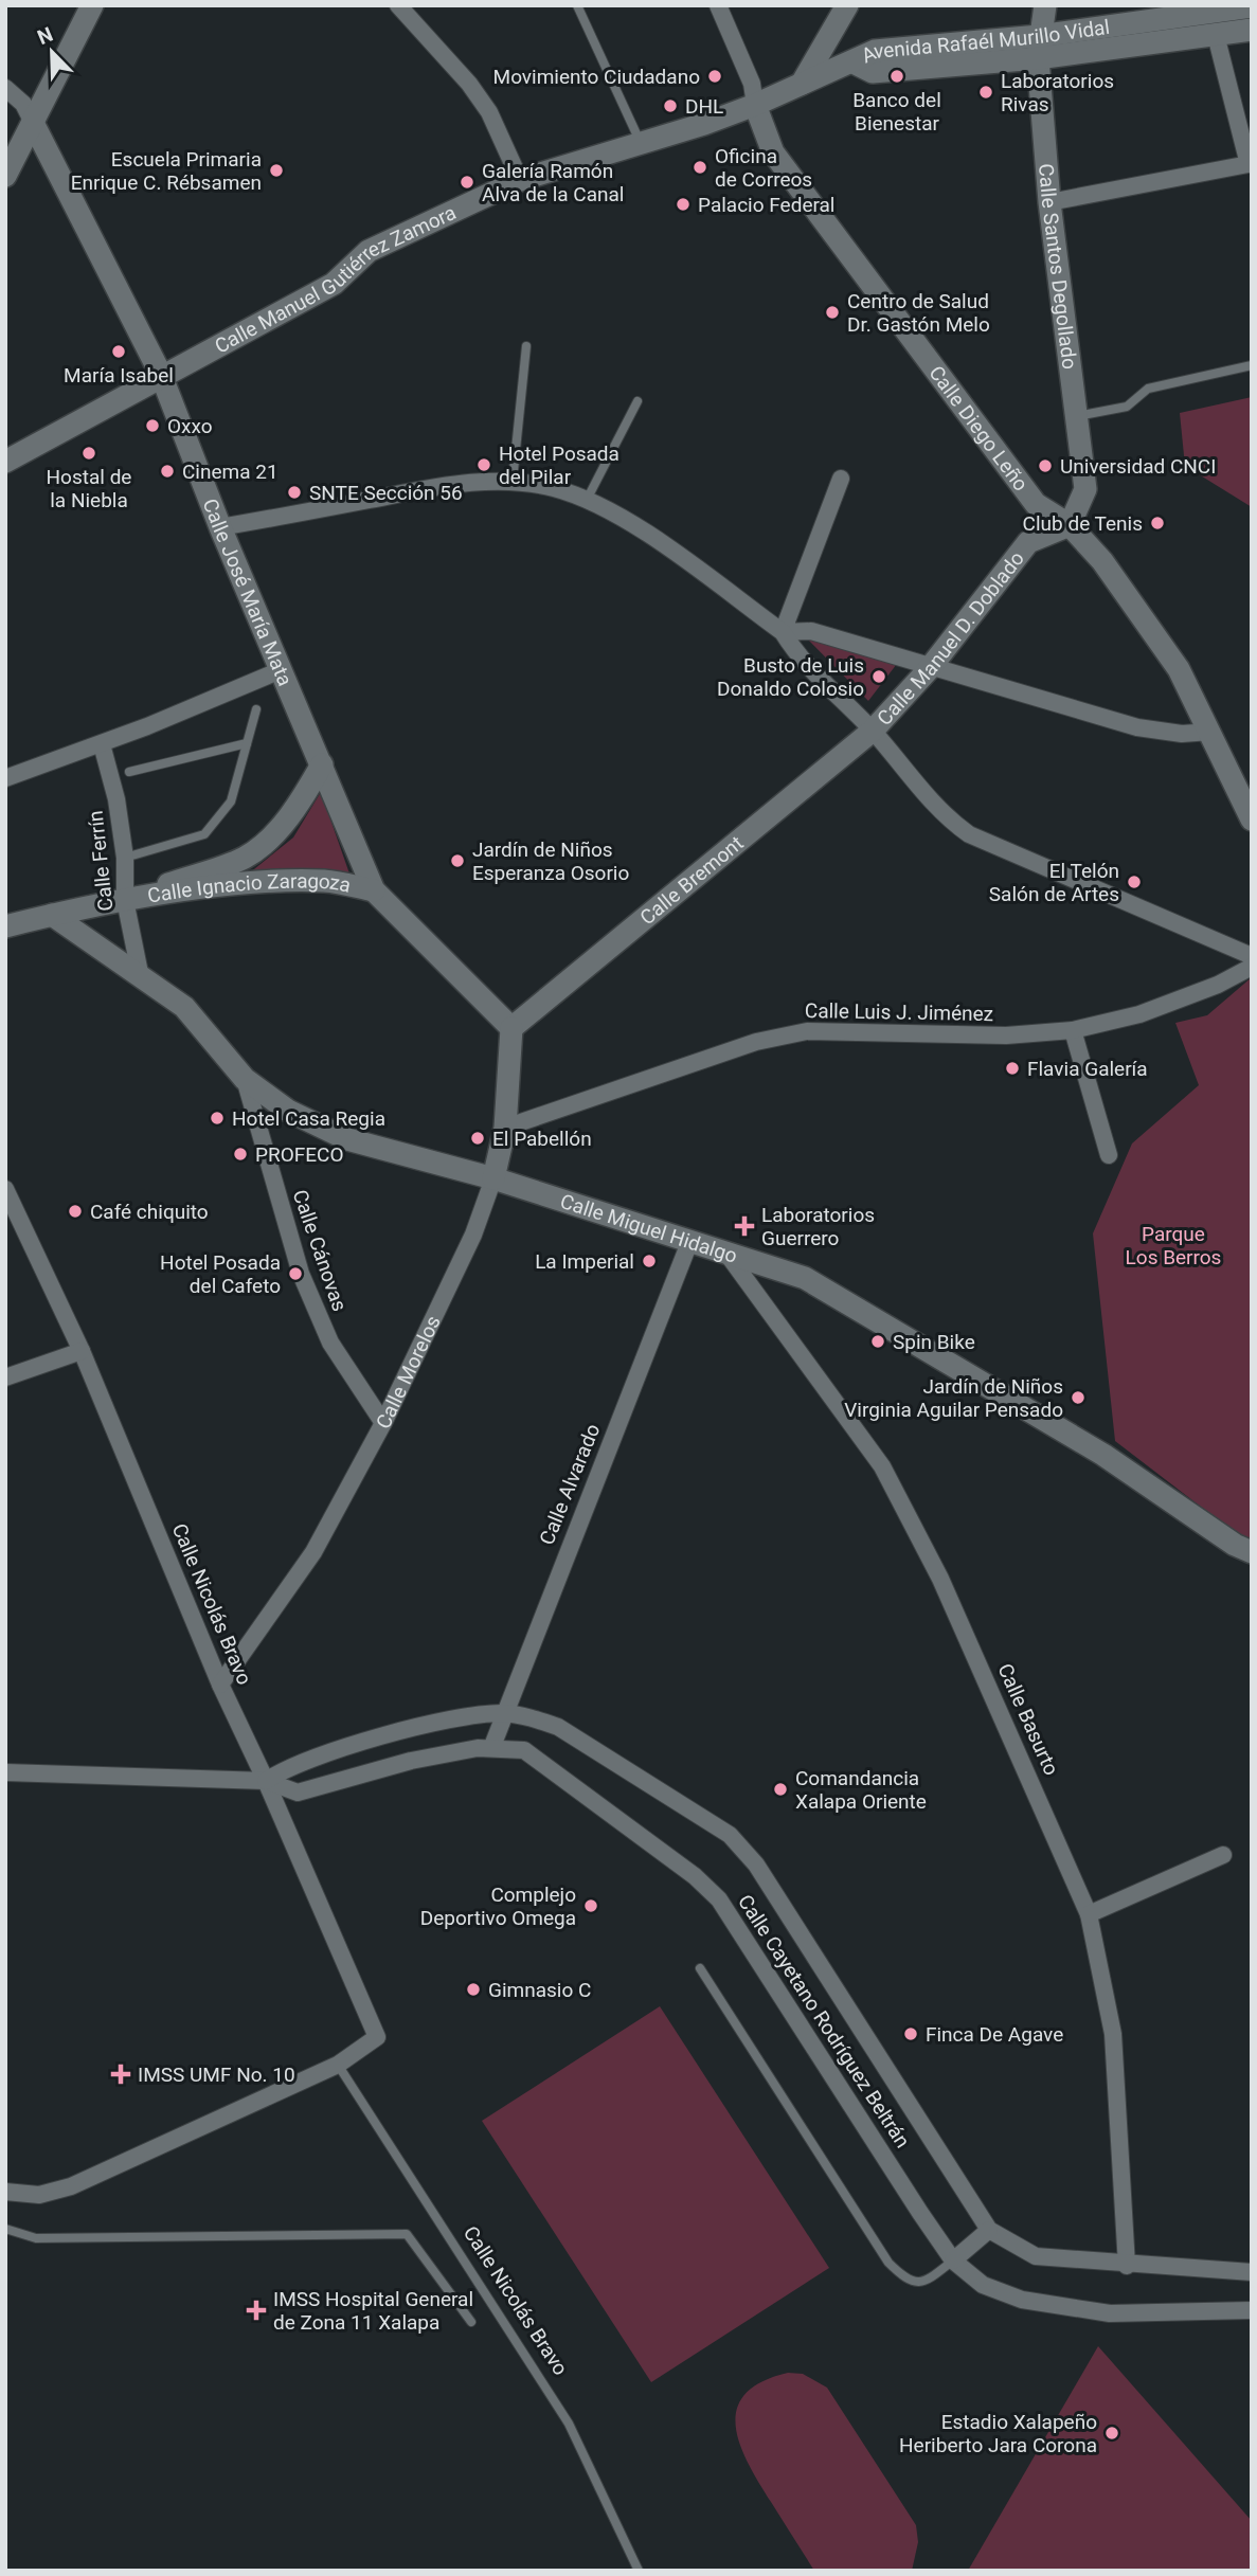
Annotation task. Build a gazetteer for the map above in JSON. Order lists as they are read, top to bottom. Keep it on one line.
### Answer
{"streets":{"main road":["Avenida Rafaél Murillo Vidal","Calle Santos Degollado","Calle Manuel Gutiérrez Zamora","Calle Diego Leño","Calle José María Mata","Calle Manuel D. Doblado","Calle Bremont","Calle Ignacio Zaragoza","Calle Miguel Hidalgo","Calle Morelos"],"street":["Calle Ferrín","Calle Luis J. Jiménez","Calle Cánovas","Calle Alvarado","Calle Nicolás Bravo","Calle Basurto","Calle Cayetano Rodríguez Beltrán"]},"crossings":[["Avenida Rafaél Murillo Vidal","Calle Santos Degollado"],["Avenida Rafaél Murillo Vidal","Calle Manuel Gutiérrez Zamora"],["Calle Santos Degollado","Calle Diego Leño"],["Calle Santos Degollado","Calle Manuel D. Doblado"],["Calle Manuel Gutiérrez Zamora","Calle Diego Leño"],["Calle Manuel Gutiérrez Zamora","Calle José María Mata"],["Calle Diego Leño","Calle Manuel D. Doblado"],["Calle José María Mata","Calle Bremont"],["Calle José María Mata","Calle Ignacio Zaragoza"],["Calle José María Mata","Calle Morelos"],["Calle Manuel D. Doblado","Calle Bremont"],["Calle Ferrín","Calle Ignacio Zaragoza"],["Calle Ferrín","Calle Miguel Hidalgo"],["Calle Bremont","Calle Morelos"],["Calle Ignacio Zaragoza","Calle Miguel Hidalgo"],["Calle Luis J. Jiménez","Calle Morelos"],["Calle Miguel Hidalgo","Calle Cánovas"],["Calle Miguel Hidalgo","Calle Morelos"],["Calle Miguel Hidalgo","Calle Alvarado"],["Calle Miguel Hidalgo","Calle Basurto"],["Calle Cánovas","Calle Morelos"],["Calle Morelos","Calle Nicolás Bravo"],["Calle Alvarado","Calle Cayetano Rodríguez Beltrán"],["Calle Nicolás Bravo","Calle Cayetano Rodríguez Beltrán"],["Calle Basurto","Calle Cayetano Rodríguez Beltrán"]],"parks":["Parque Los Berros"],"places":{"other":["Movimiento Ciudadano","Banco del Bienestar","Laboratorios Rivas","DHL","Oficina de Correos","Escuela Primaria Enrique C. Rébsamen","Galería Ramón Alva de la Canal","Palacio Federal","Centro de Salud Dr. Gastón Melo","María Isabel","Oxxo","Hostal de la Niebla","Hotel Posada del Pilar","Universidad CNCI","Cinema 21","SNTE Sección 56","Club de Tenis","Busto de Luis Donaldo Colosio","Jardín de Niños Esperanza Osorio","El Telón Salón de Artes","Flavia Galería","Hotel Casa Regia","El Pabellón","PROFECO","Café chiquito","La Imperial","Hotel Posada del Cafeto","Spin Bike","Jardín de Niños Virginia Aguilar Pensado","Comandancia Xalapa Oriente","Complejo Deportivo Omega","Gimnasio C","Finca De Agave","Estadio Xalapeño Heriberto Jara Corona"],"health":["Laboratorios Guerrero","IMSS UMF No. 10","IMSS Hospital General de Zona 11 Xalapa"]},"north":"top left"}
